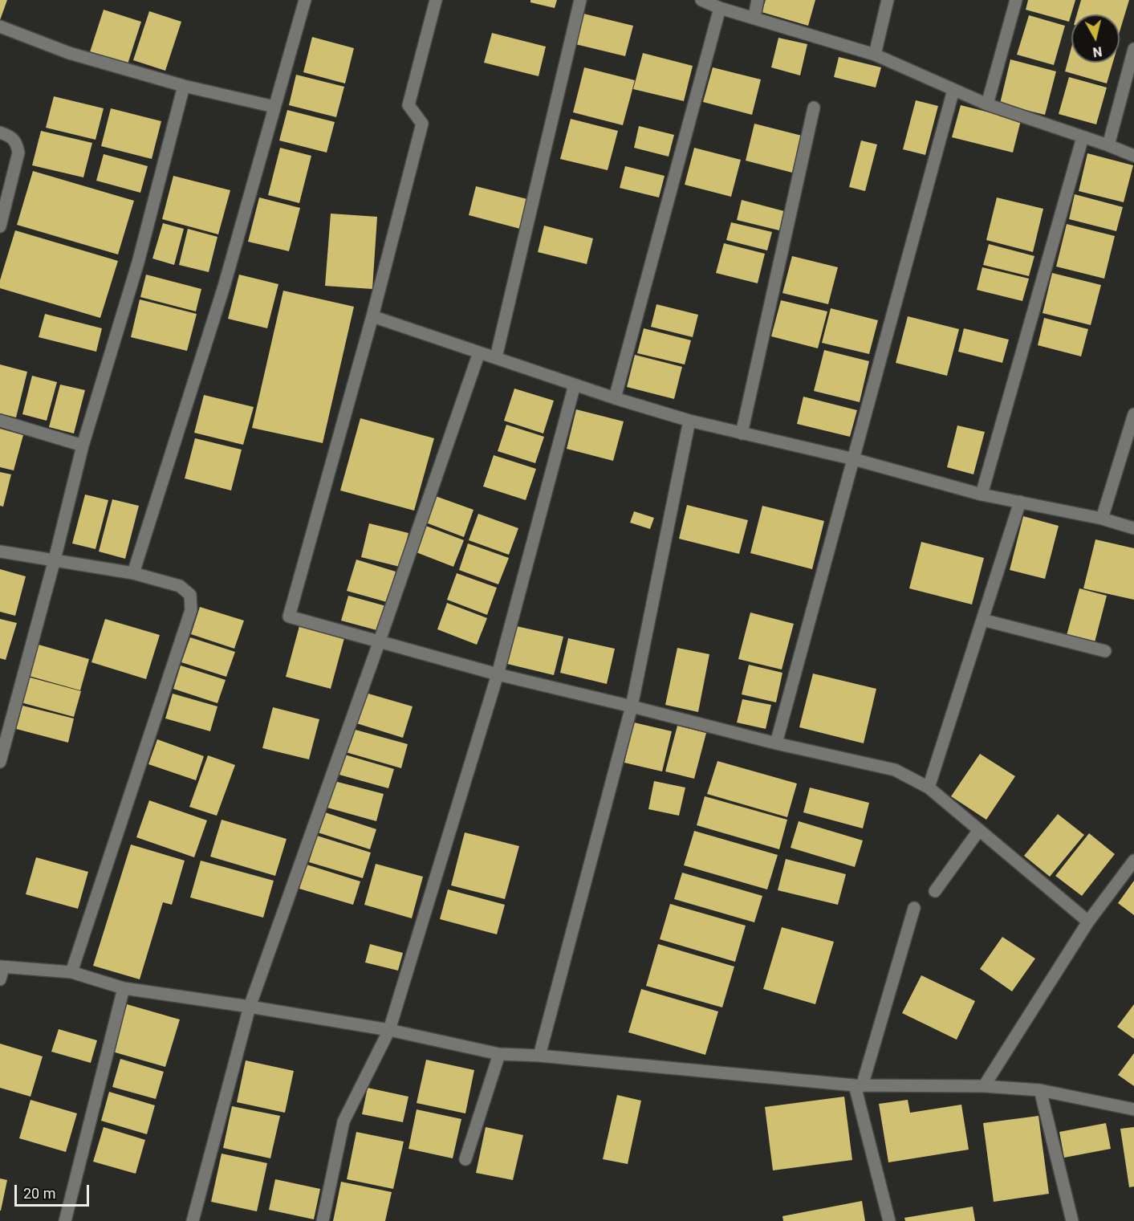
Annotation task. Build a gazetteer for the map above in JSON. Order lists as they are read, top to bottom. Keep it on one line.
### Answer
{"scale_bar":"20 m","north":"bottom"}
